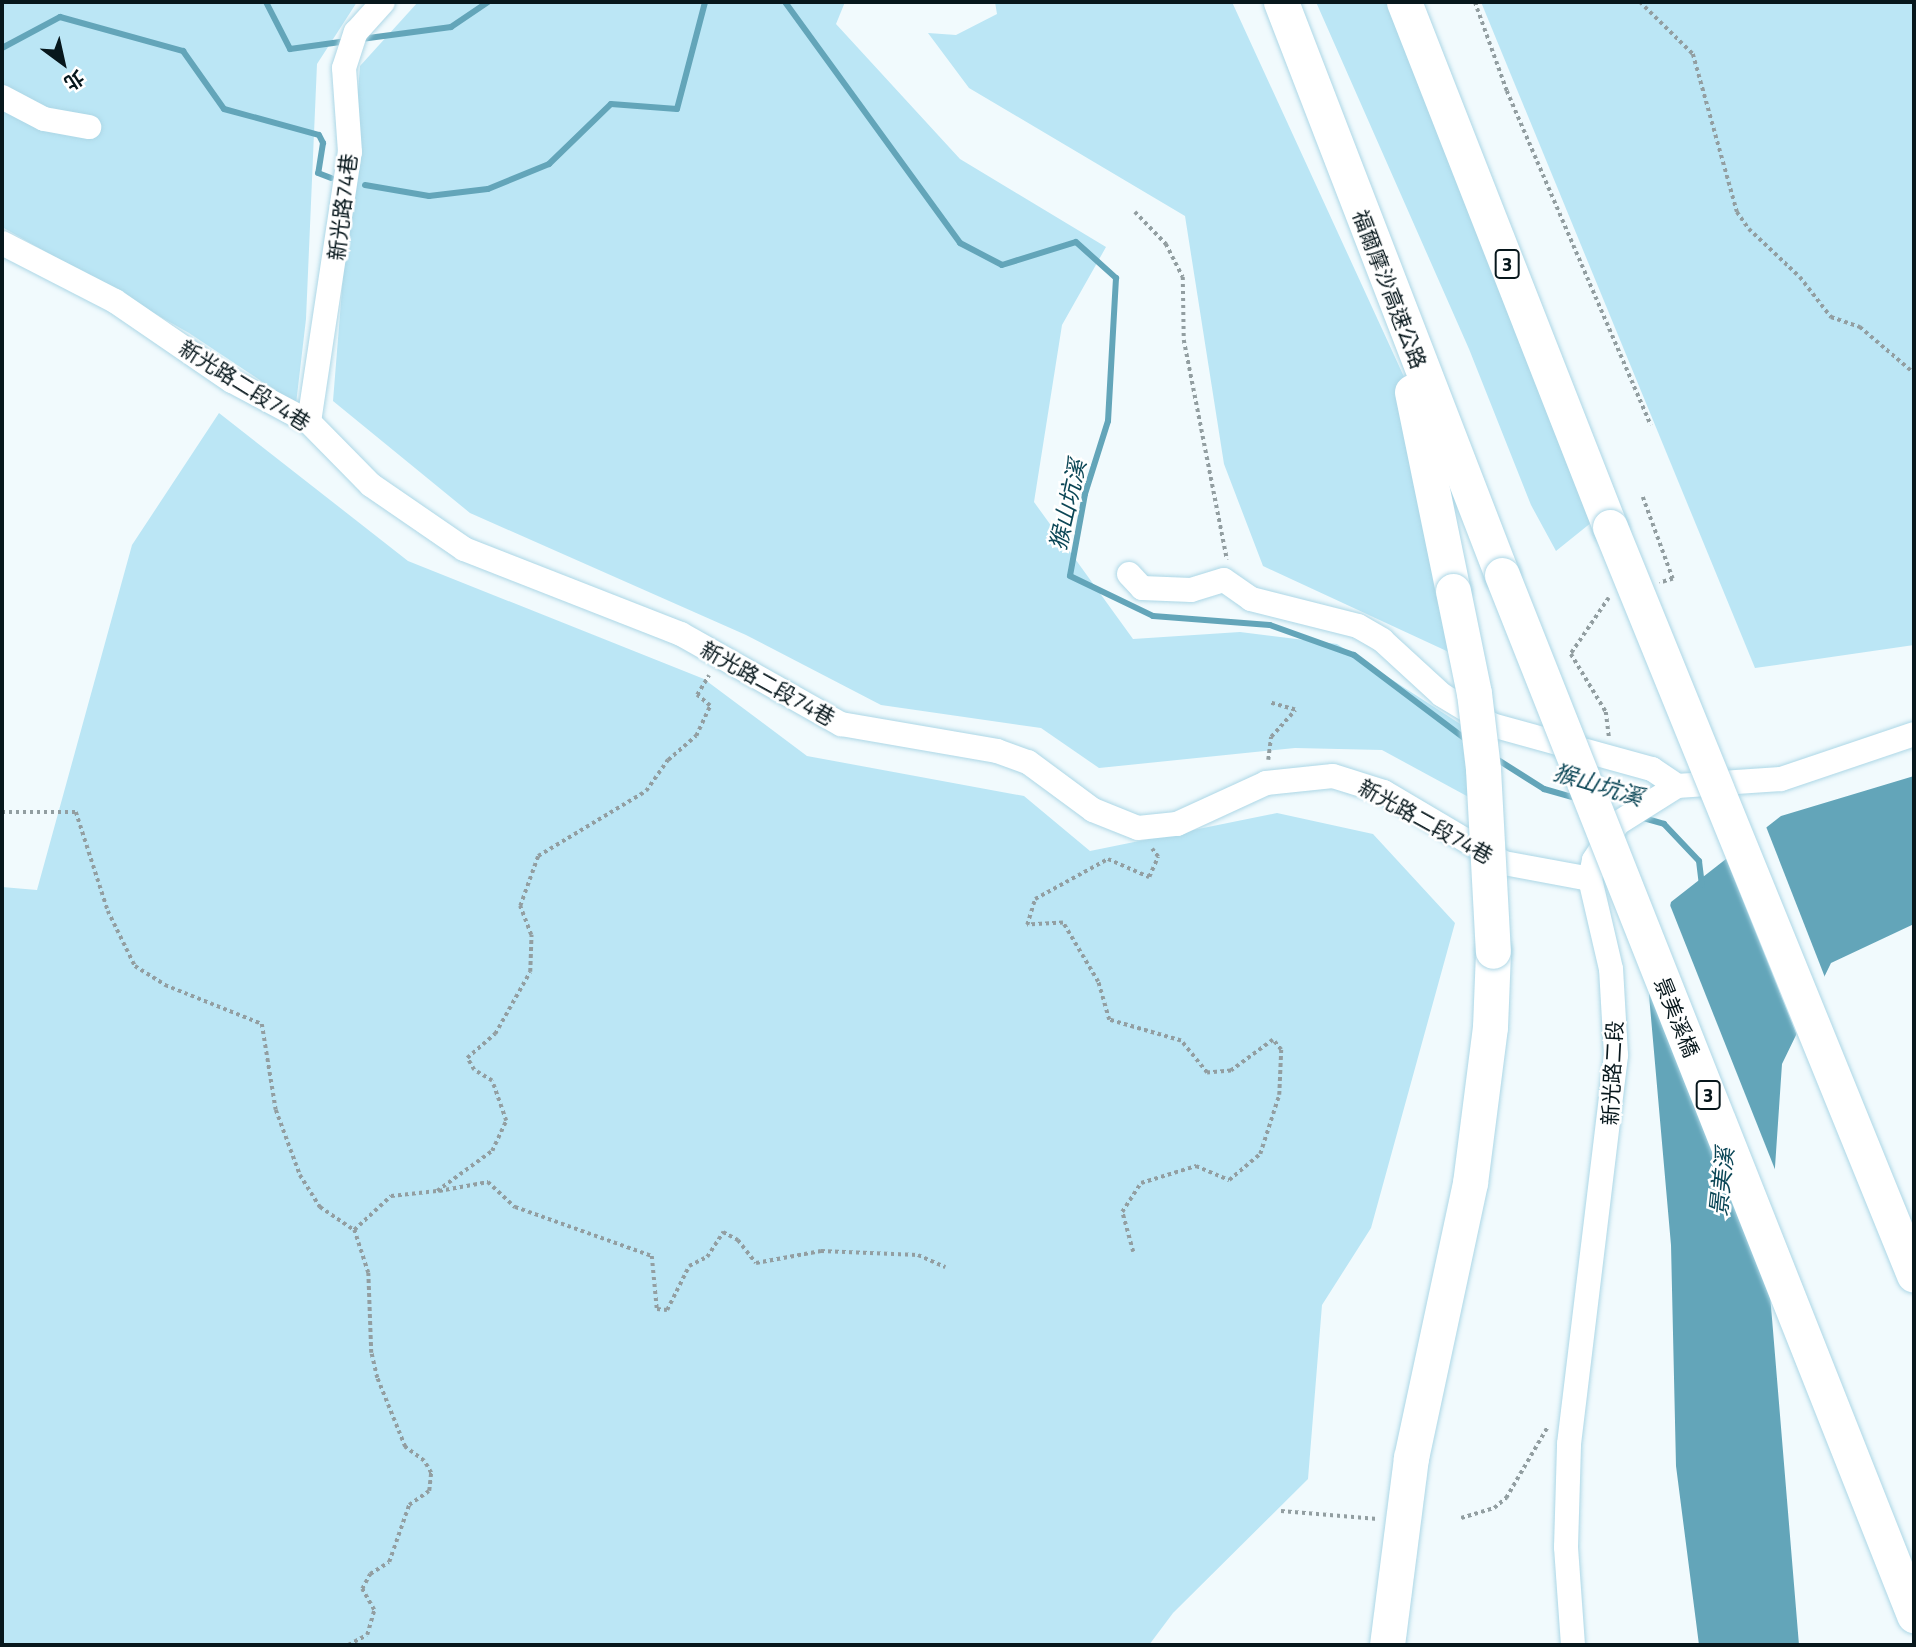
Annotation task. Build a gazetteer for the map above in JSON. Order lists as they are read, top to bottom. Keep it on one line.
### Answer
{"streets":{"highway":["3","福爾摩沙高速公路","景美溪橋"],"street":["新光路74巷","新光路二段74巷","新光路二段"]},"crossings":[["新光路74巷","新光路二段74巷"],["福爾摩沙高速公路","景美溪橋"],["新光路二段74巷","新光路二段"]],"water":["猴山坑溪","景美溪"],"north":"bottom right"}
